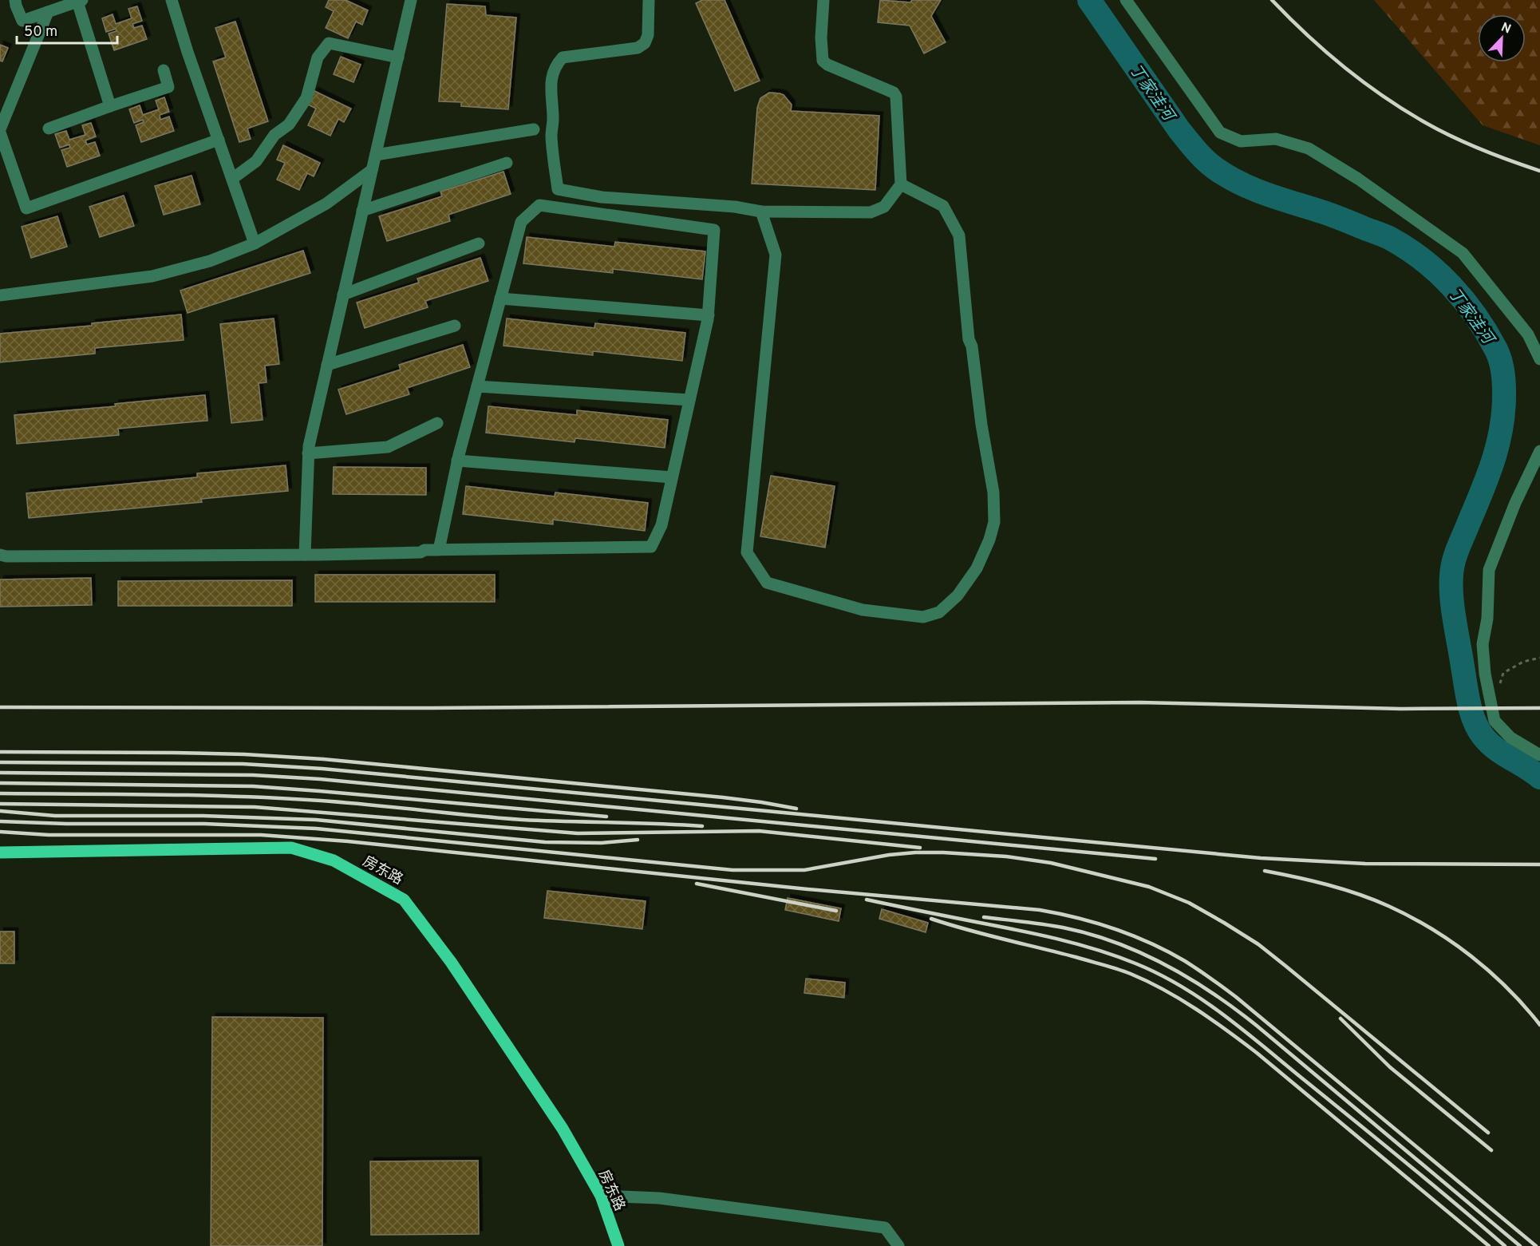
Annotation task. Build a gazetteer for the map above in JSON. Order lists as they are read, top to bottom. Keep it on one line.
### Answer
{"streets":{"main road":["房东路"]},"water":["丁家洼河"],"scale_bar":"50 m","north":"top right"}
